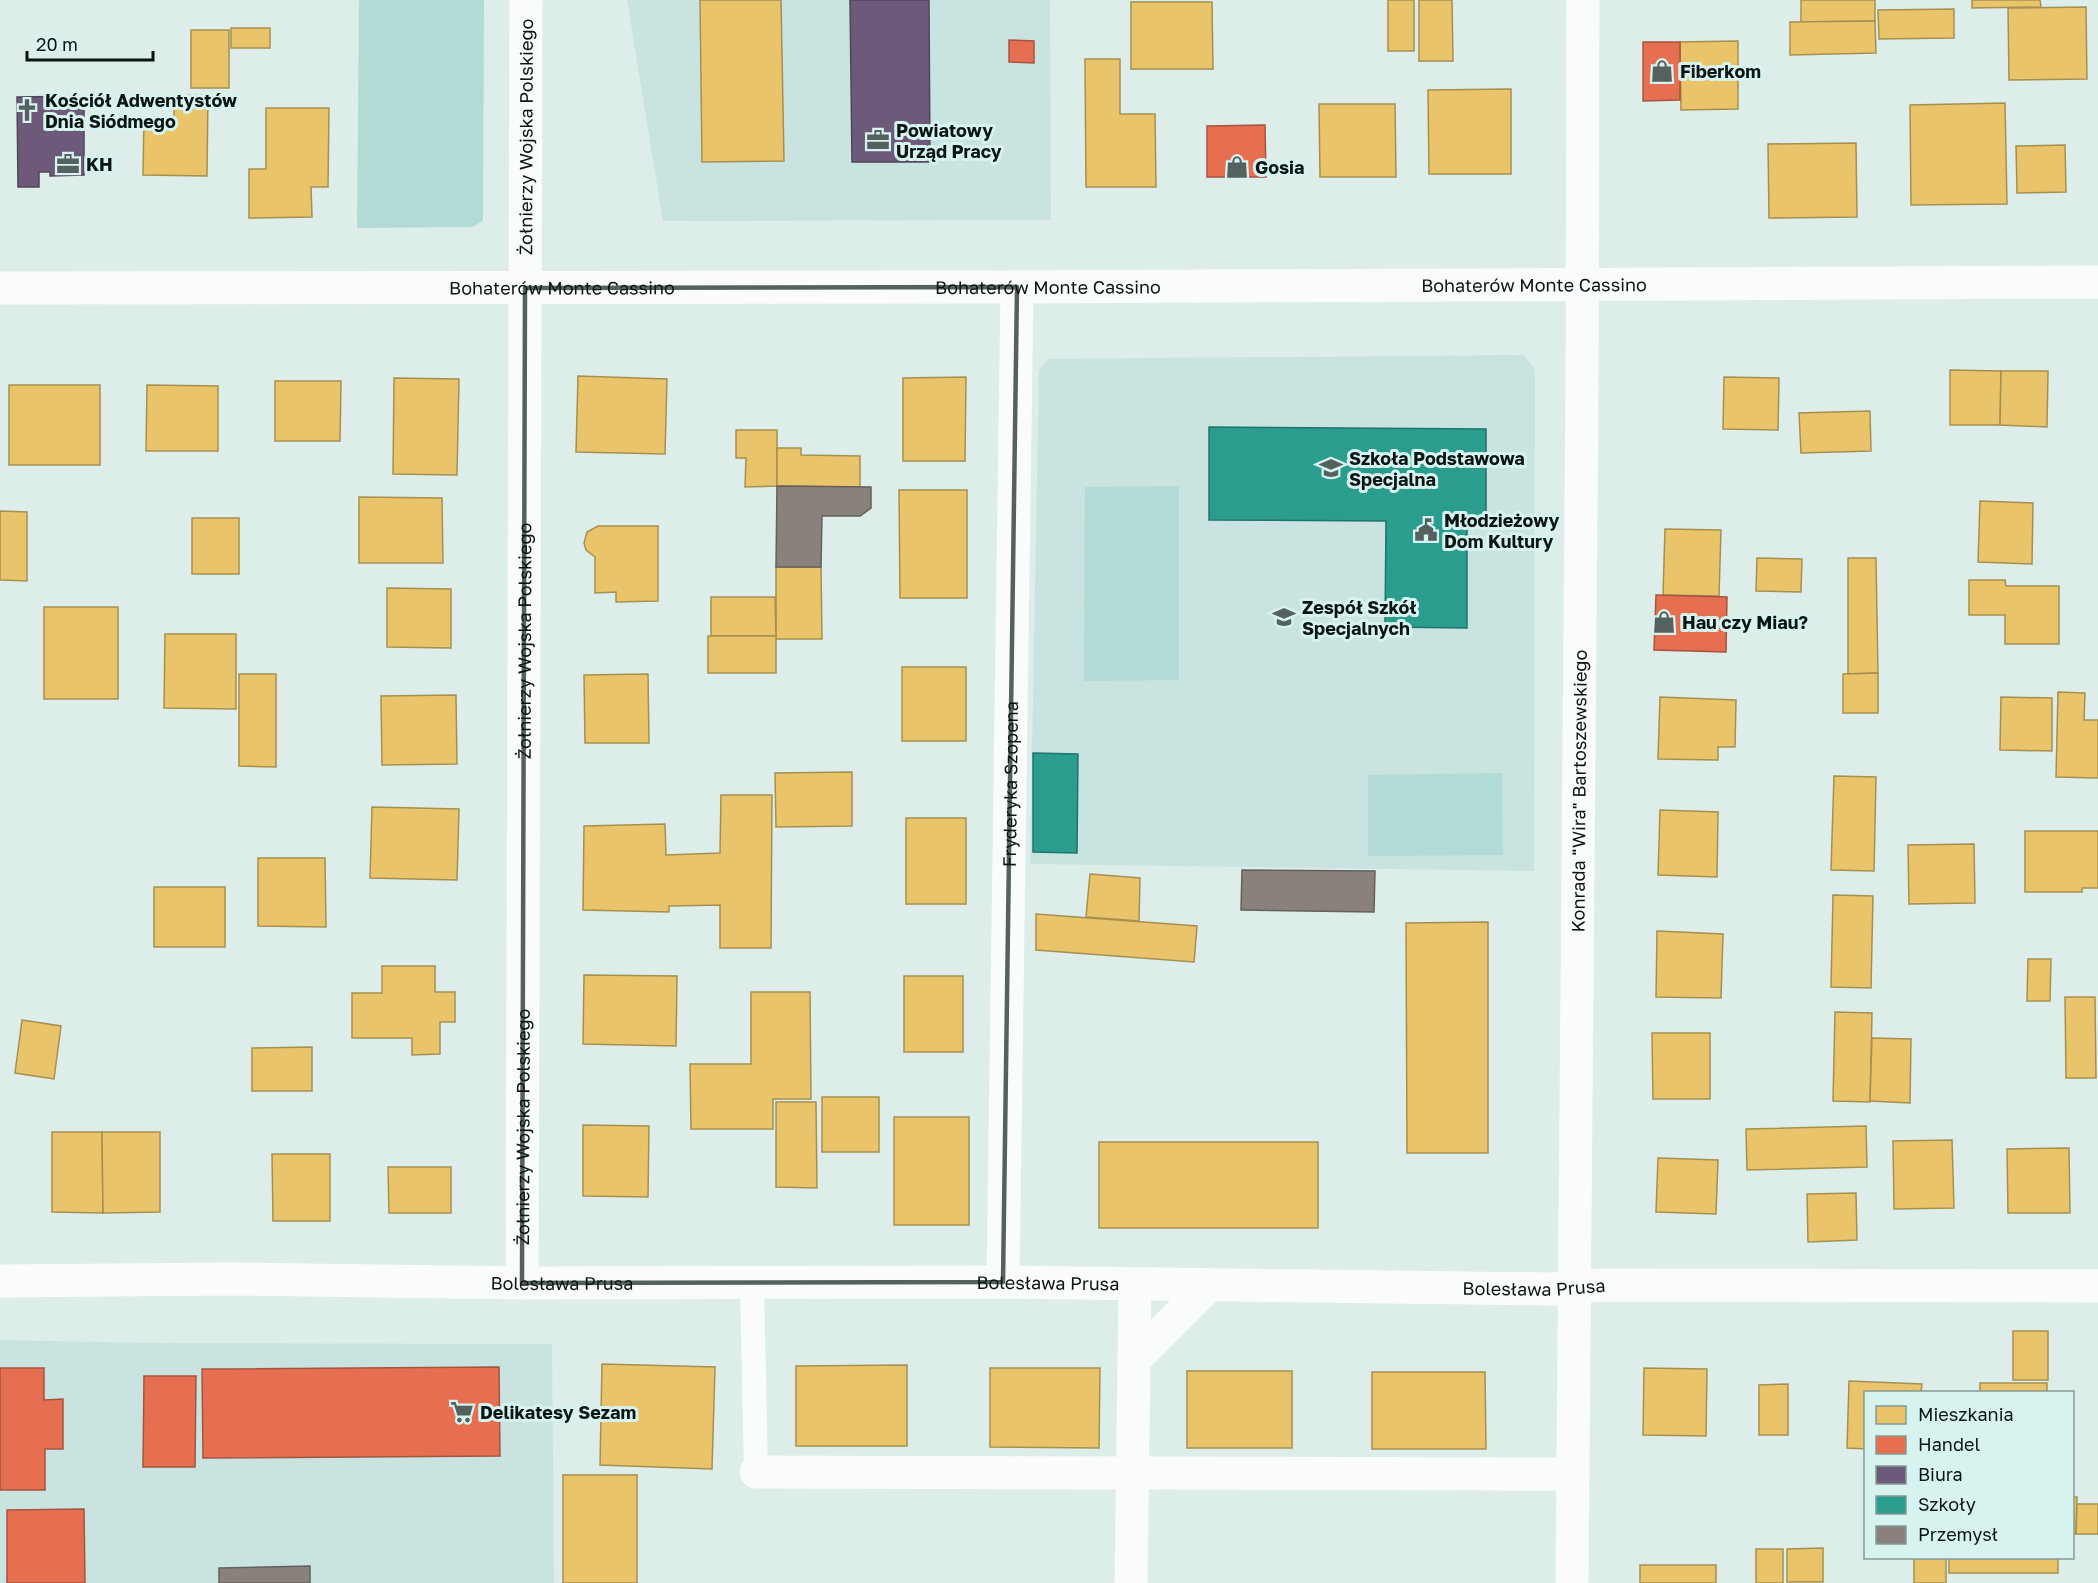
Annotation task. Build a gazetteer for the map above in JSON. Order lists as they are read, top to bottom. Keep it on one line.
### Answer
{"streets":{"street":["Żołnierzy Wojska Polskiego","Bohaterów Monte Cassino","Fryderyka Szopena","Konrada \"Wira\" Bartoszewskiego","Bolesława Prusa"]},"crossings":[["Żołnierzy Wojska Polskiego","Bohaterów Monte Cassino"],["Żołnierzy Wojska Polskiego","Bolesława Prusa"],["Bohaterów Monte Cassino","Fryderyka Szopena"],["Bohaterów Monte Cassino","Konrada \"Wira\" Bartoszewskiego"],["Fryderyka Szopena","Bolesława Prusa"],["Konrada \"Wira\" Bartoszewskiego","Bolesława Prusa"]],"places":{"shop":["Fiberkom","Gosia","Hau czy Miau?"],"church":["Kościół Adwentystów Dnia Siódmego"],"office":["Powiatowy Urząd Pracy","KH"],"school or university":["Szkoła Podstawowa Specjalna","Zespół Szkół Specjalnych"],"public building":["Młodzieżowy Dom Kultury"],"supermarket":["Delikatesy Sezam"]},"legend":["Mieszkania","Handel","Biura","Szkoły","Przemysł"],"scale_bar":"20 m"}
